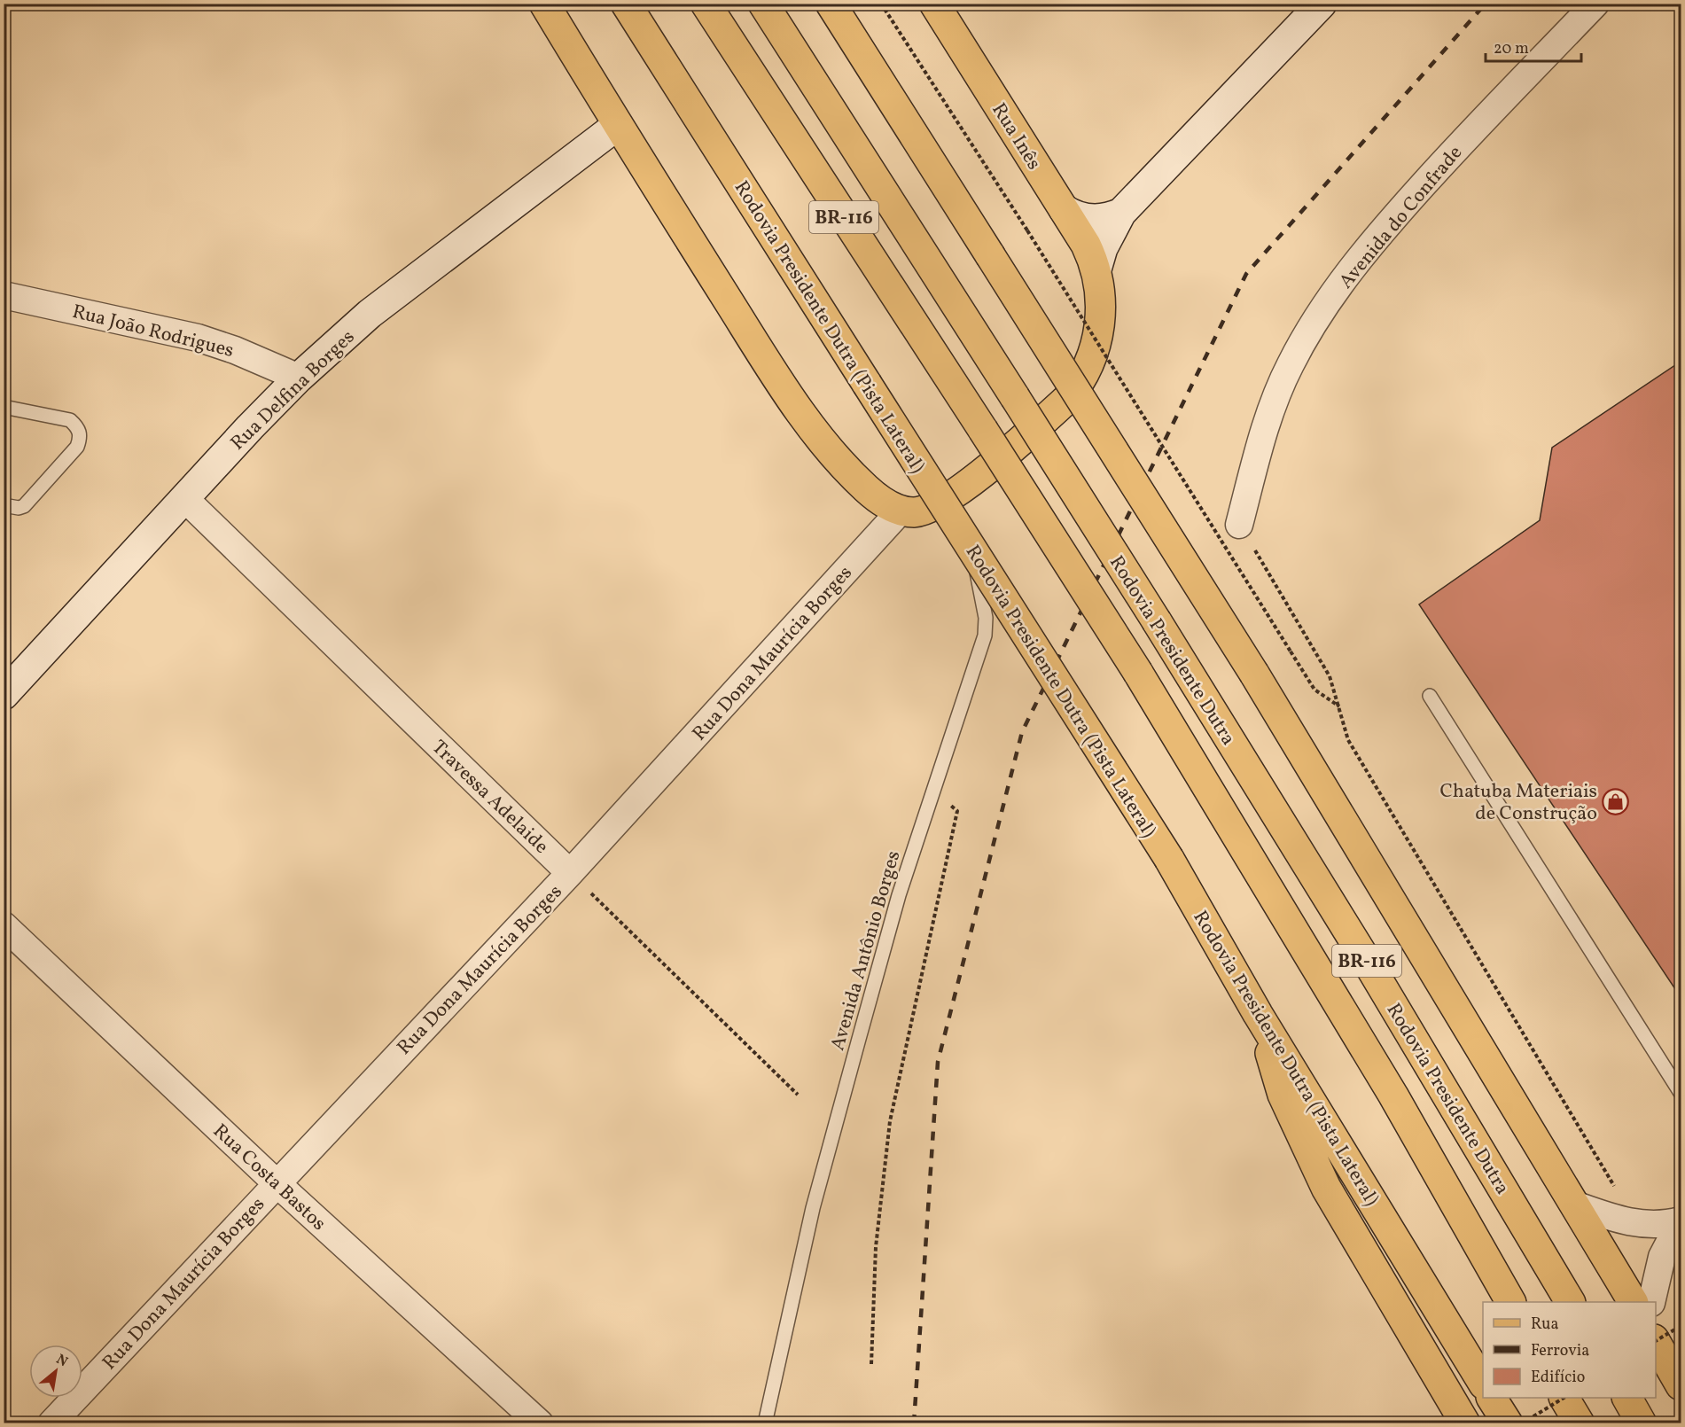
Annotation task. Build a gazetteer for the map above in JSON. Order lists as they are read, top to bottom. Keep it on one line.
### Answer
{"streets":{"main road":["Rua Inês","BR-116","Rodovia Presidente Dutra (Pista Lateral)","Rodovia Presidente Dutra"],"street":["Avenida do Confrade","Rua João Rodrigues","Rua Delfina Borges","Rua Dona Maurícia Borges","Travessa Adelaide","Rua Costa Bastos"],"lane":["Avenida Antônio Borges"]},"crossings":[["Rua Inês","Rua Dona Maurícia Borges"],["Rua Inês","Avenida Antônio Borges"],["Rua João Rodrigues","Rua Delfina Borges"],["Rua Delfina Borges","Travessa Adelaide"],["Rua Dona Maurícia Borges","Travessa Adelaide"],["Rua Dona Maurícia Borges","Rua Costa Bastos"]],"places":{"shop":["Chatuba Materiais de Construção"]},"legend":["Rua","Ferrovia","Edifício"],"scale_bar":"20 m","north":"top right"}
